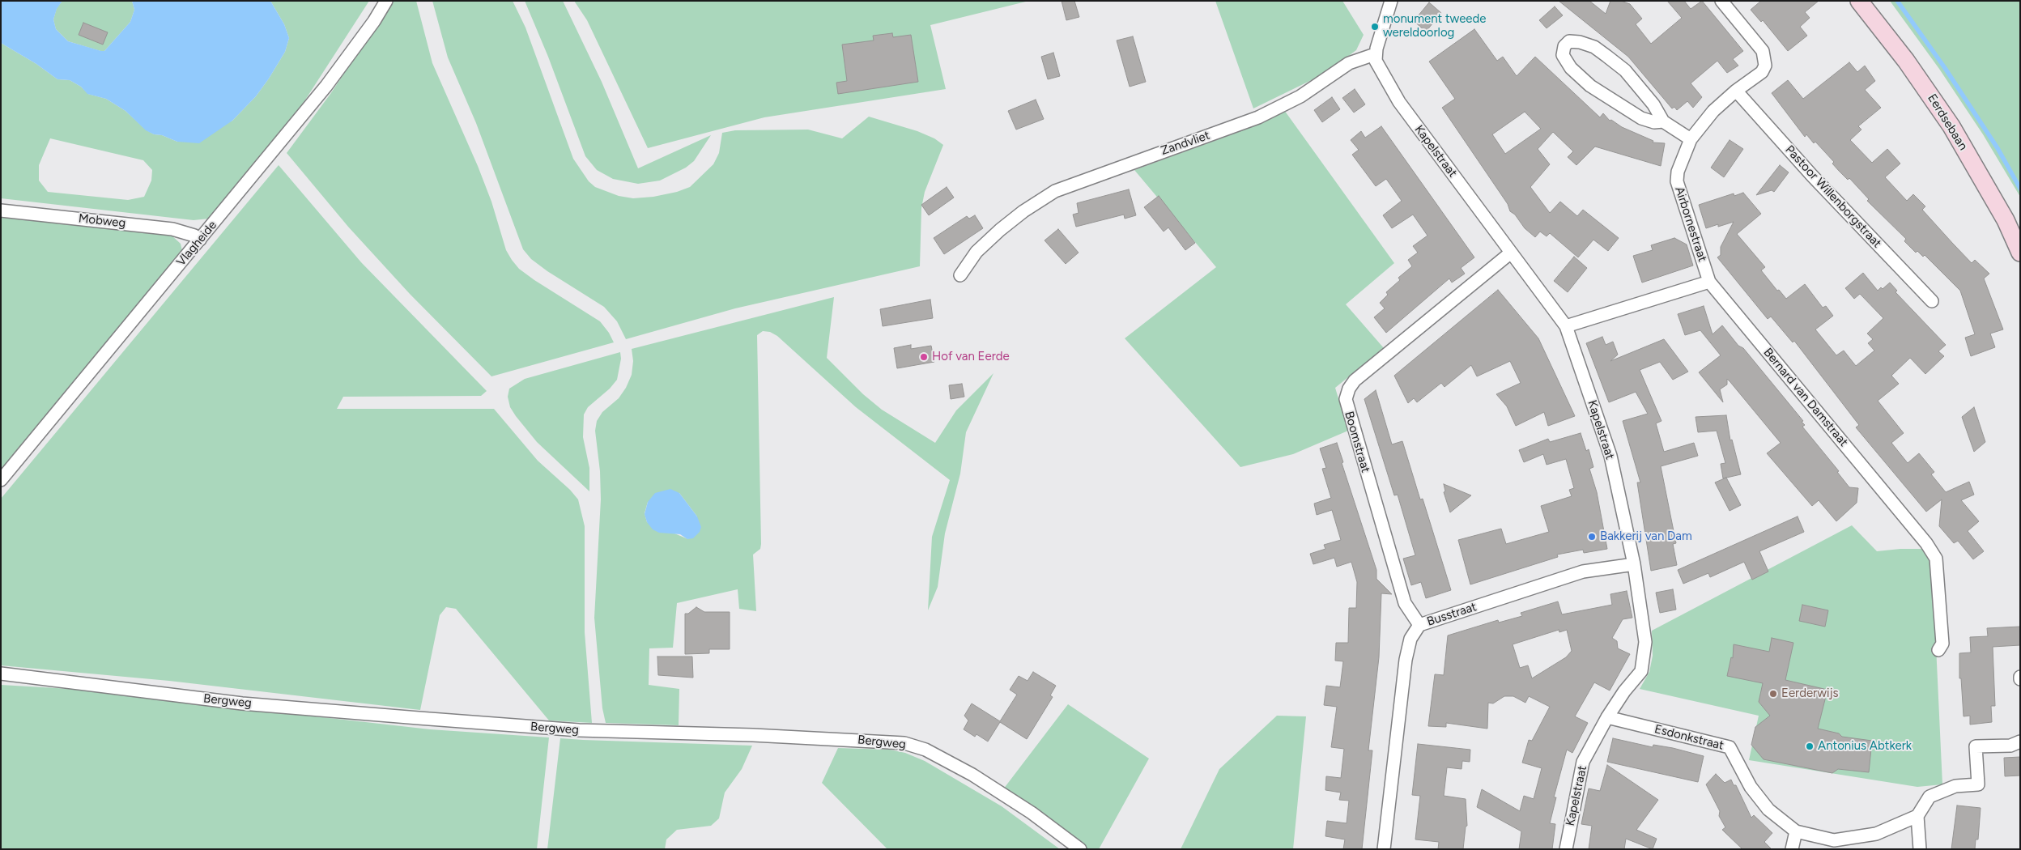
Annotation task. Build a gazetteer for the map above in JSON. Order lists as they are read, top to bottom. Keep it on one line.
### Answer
{"streets":{"main road":["Eerdsebaan"],"street":["Zandvliet","Kapelstraat","Pastoor Willenborgstraat","Mobweg","Airbornestraat","Vlagheide","Bernard van Damstraat","Boomstraat","Busstraat","Bergweg","Esdonkstraat"]},"crossings":[["Zandvliet","Kapelstraat"],["Kapelstraat","Boomstraat"],["Kapelstraat","Busstraat"],["Kapelstraat","Esdonkstraat"],["Pastoor Willenborgstraat","Airbornestraat"],["Mobweg","Vlagheide"],["Airbornestraat","Bernard van Damstraat"],["Boomstraat","Busstraat"]],"places":["monument tweede wereldoorlog","Hof van Eerde","Bakkerij van Dam","Eerderwijs","Antonius Abtkerk"]}
